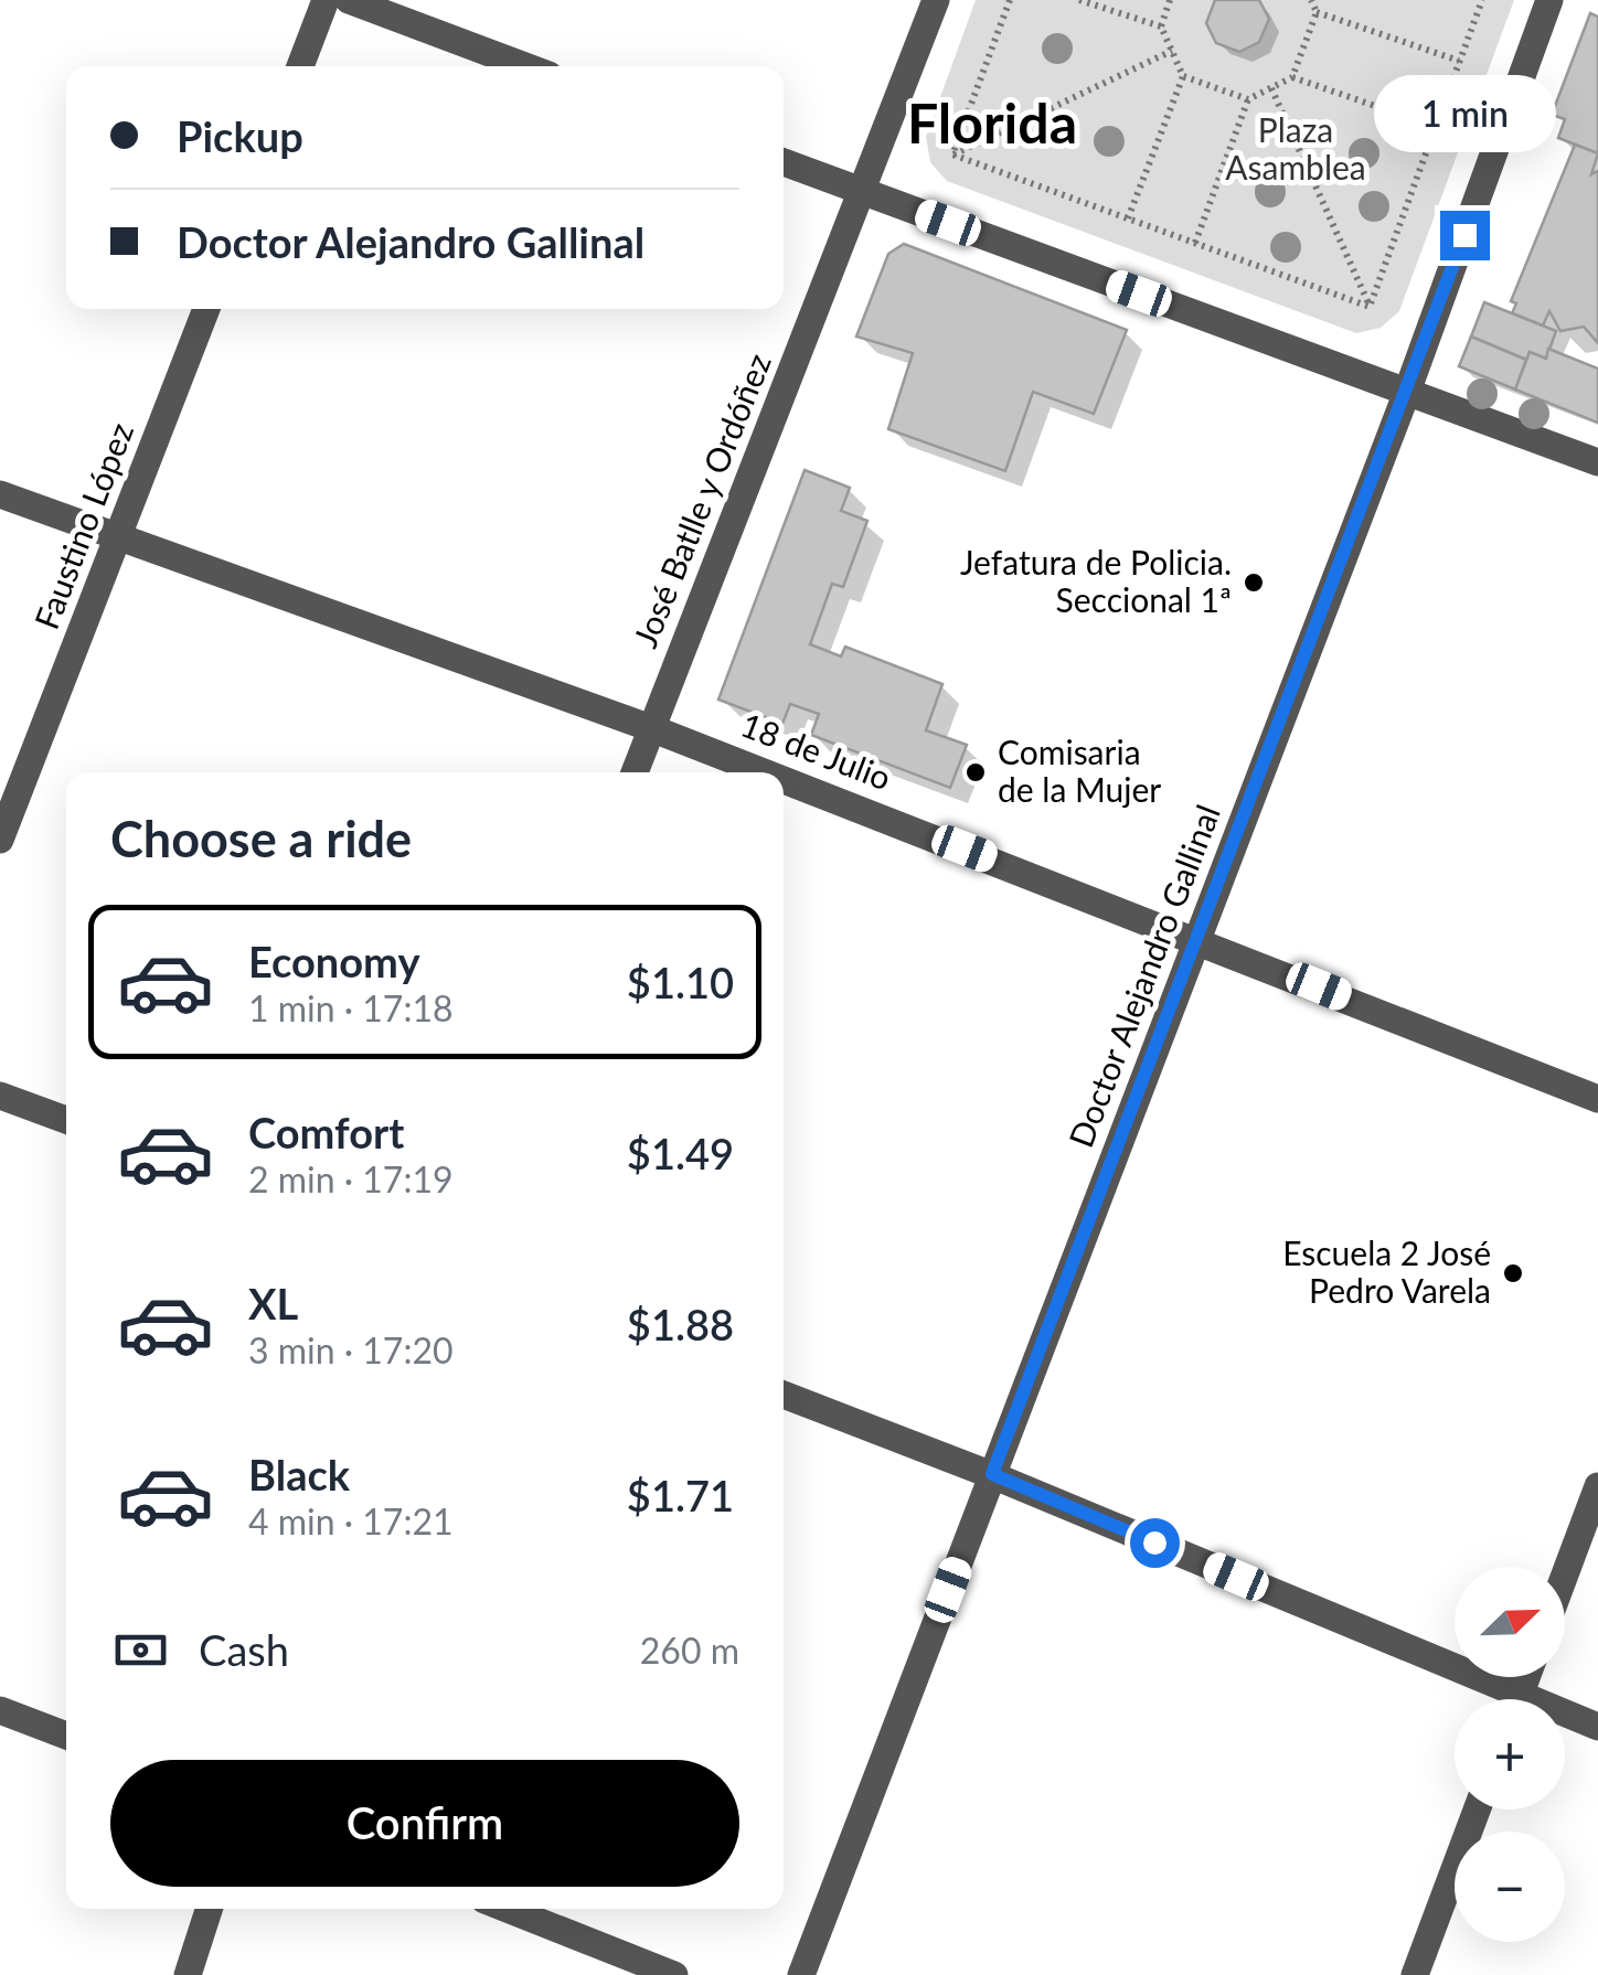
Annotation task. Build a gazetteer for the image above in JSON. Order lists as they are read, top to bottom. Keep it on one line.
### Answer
{"streets":{"street":["José Batlle y Ordóñez","Faustino López","18 de Julio","Doctor Alejandro Gallinal"]},"crossings":[["José Batlle y Ordóñez","18 de Julio"],["Faustino López","18 de Julio"],["18 de Julio","Doctor Alejandro Gallinal"]],"districts":["Florida"],"parks":["Plaza Asamblea"],"places":["Jefatura de Policia. Seccional 1ª","Comisaria de la Mujer","Escuela 2 José Pedro Varela"],"north":"top right","page":{"banner":["Pickup","Doctor Alejandro Gallinal"],"bubble":"1 min","heading":"Choose a ride","list":[{"name":"Economy","note":"1 min · 17:18","value":"$1.10"},{"name":"Comfort","note":"2 min · 17:19","value":"$1.49"},{"name":"XL","note":"3 min · 17:20","value":"$1.88"},{"name":"Black","note":"4 min · 17:21","value":"$1.71"}],"map_buttons":["+","−"],"pay":["Cash","260 m"],"buttons":"Confirm"}}
